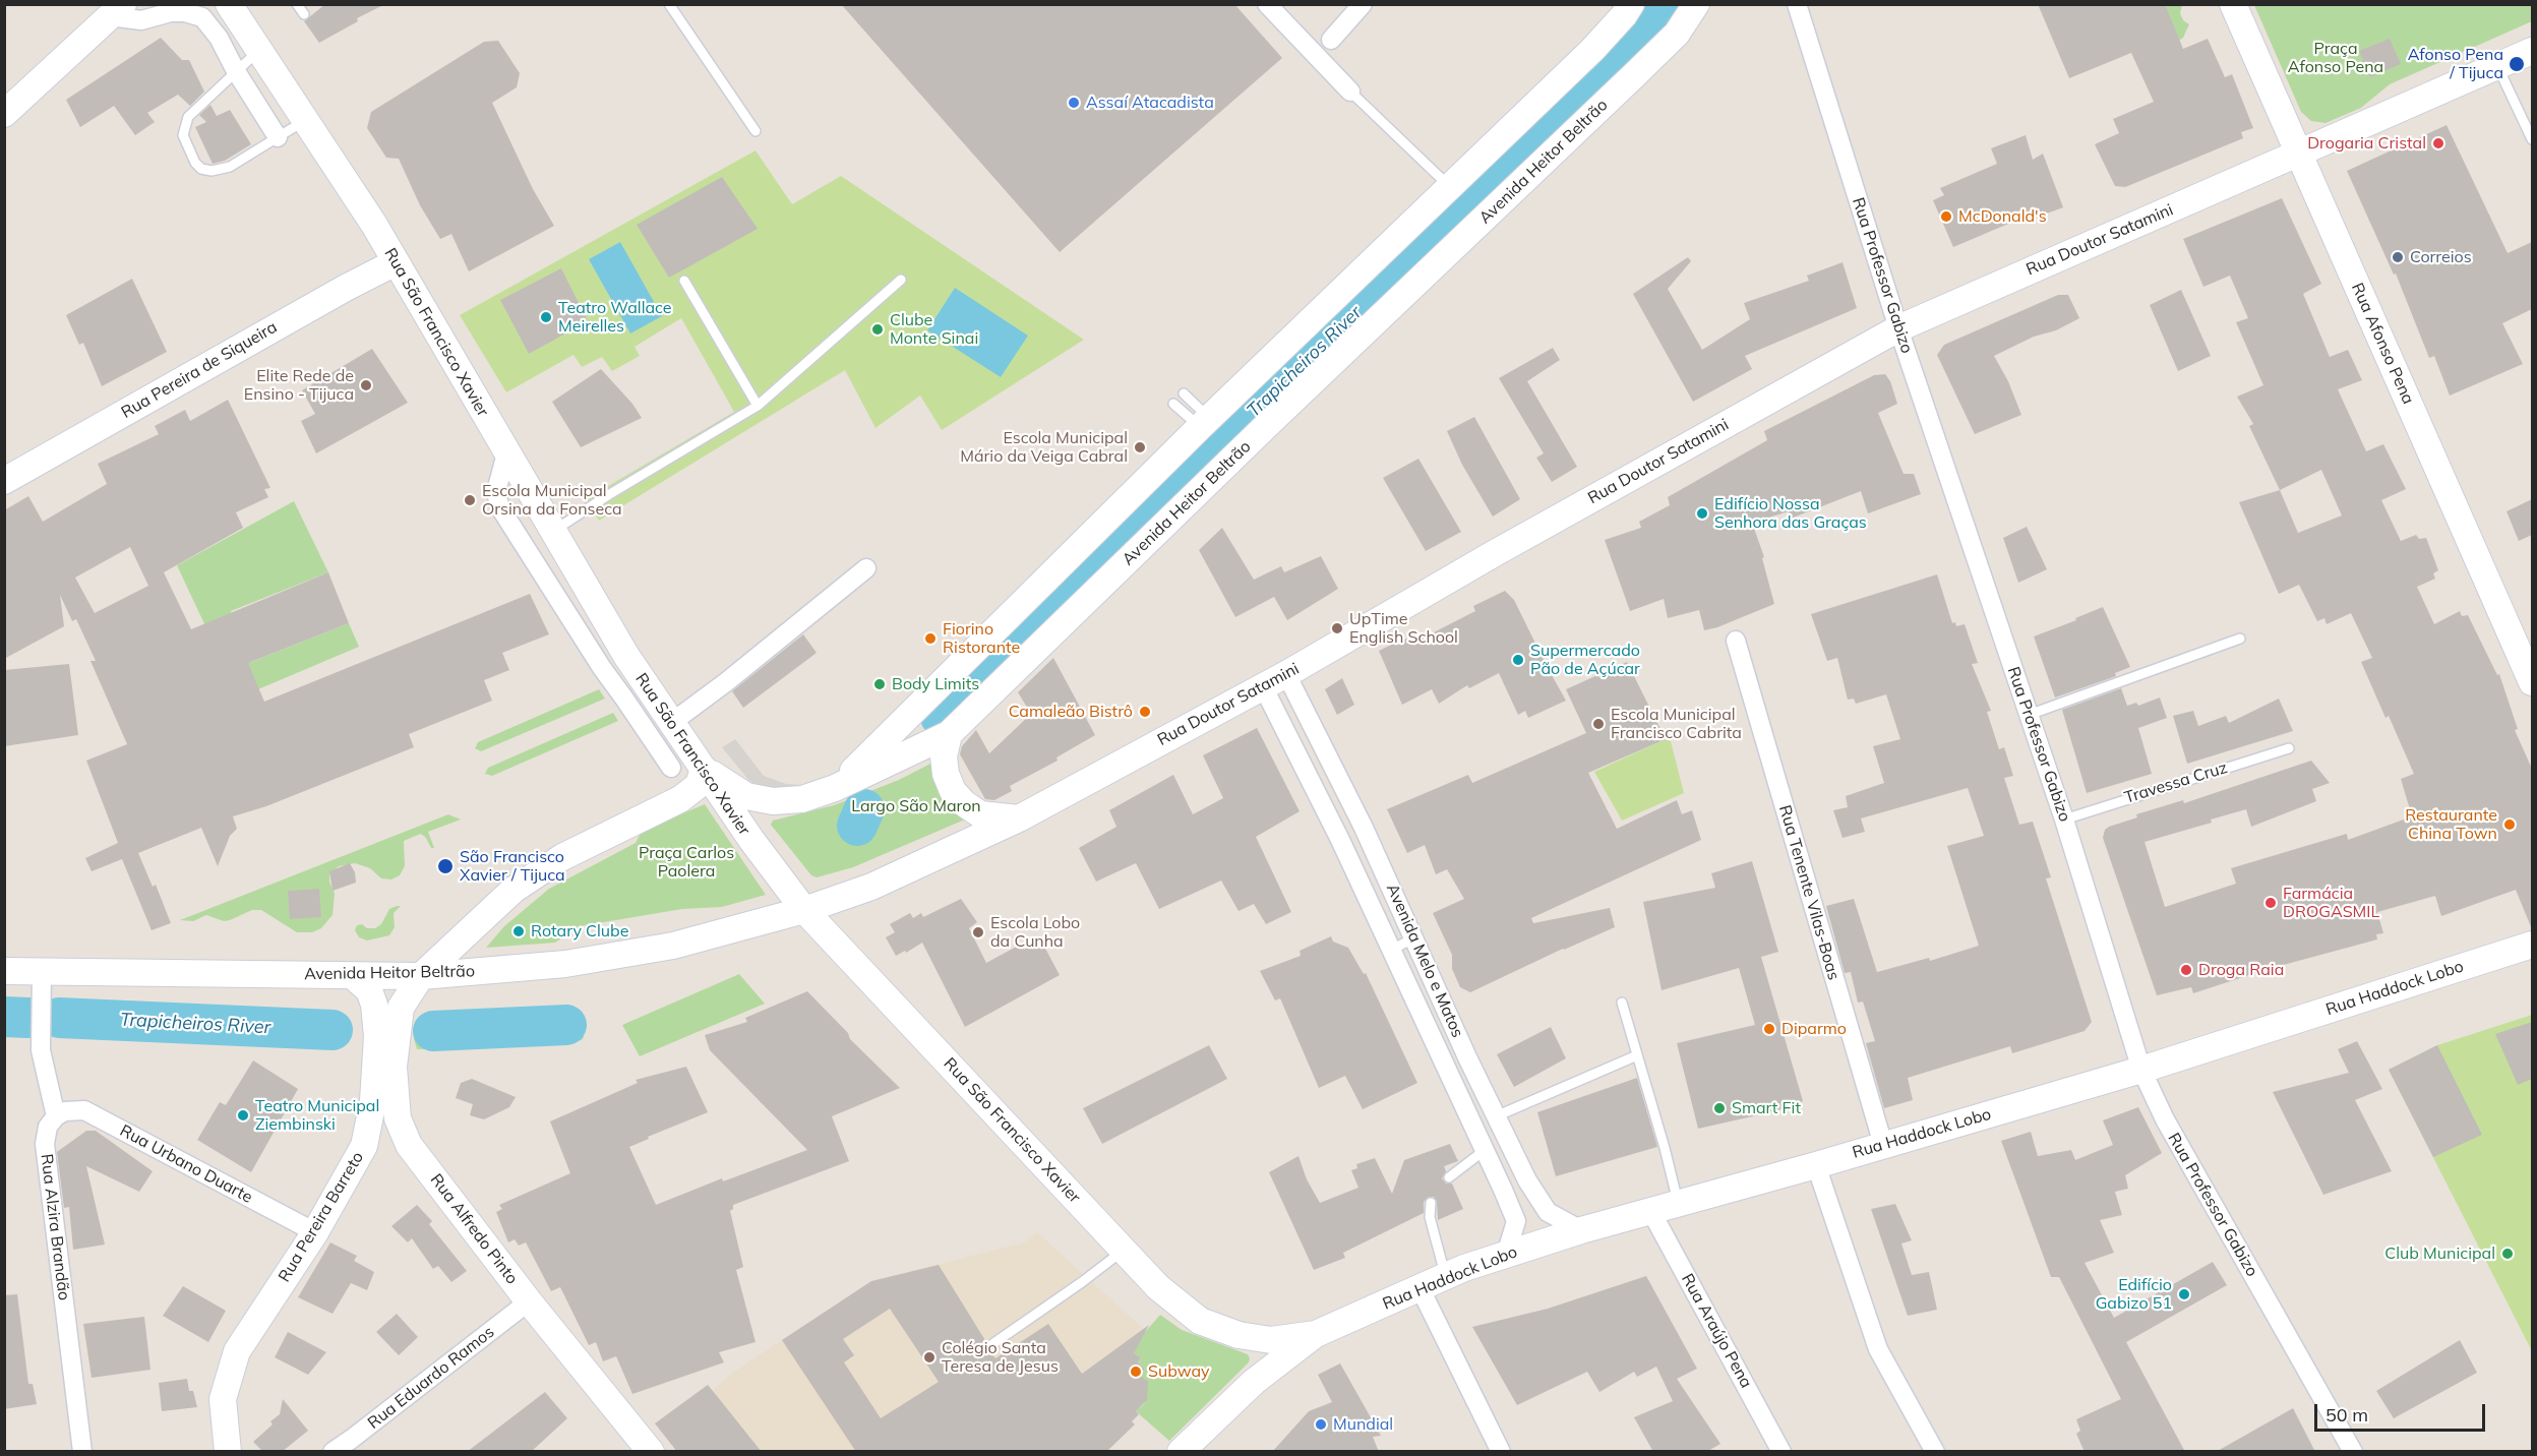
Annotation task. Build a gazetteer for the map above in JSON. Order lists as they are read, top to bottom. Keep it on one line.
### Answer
{"streets":{"main road":["Avenida Heitor Beltrão","Rua Doutor Satamini","Rua São Francisco Xavier","Rua Afonso Pena","Rua Pereira de Siqueira","Rua Haddock Lobo","Rua Pereira Barreto","Rua Alfredo Pinto"],"street":["Rua Professor Gabizo","Rua Tenente Vilas-Boas","Avenida Melo e Matos","Rua Urbano Duarte","Rua Alzira Brandão","Rua Araújo Pena","Rua Eduardo Ramos"],"lane":["Travessa Cruz"]},"crossings":[["Avenida Heitor Beltrão","Rua Doutor Satamini"],["Avenida Heitor Beltrão","Rua São Francisco Xavier"],["Avenida Heitor Beltrão","Rua Pereira Barreto"],["Avenida Heitor Beltrão","Rua Alfredo Pinto"],["Rua Doutor Satamini","Rua Professor Gabizo"],["Rua Doutor Satamini","Rua São Francisco Xavier"],["Rua Doutor Satamini","Rua Afonso Pena"],["Rua Doutor Satamini","Avenida Melo e Matos"],["Rua Professor Gabizo","Travessa Cruz"],["Rua Professor Gabizo","Rua Haddock Lobo"],["Rua São Francisco Xavier","Rua Pereira de Siqueira"],["Rua São Francisco Xavier","Rua Haddock Lobo"],["Rua São Francisco Xavier","Rua Alfredo Pinto"],["Rua Tenente Vilas-Boas","Rua Haddock Lobo"],["Avenida Melo e Matos","Rua Haddock Lobo"],["Rua Haddock Lobo","Rua Araújo Pena"],["Rua Urbano Duarte","Rua Pereira Barreto"],["Rua Urbano Duarte","Rua Alzira Brandão"],["Rua Alfredo Pinto","Rua Eduardo Ramos"]],"water":["Trapicheiros River"],"parks":["Praça Afonso Pena","Largo São Maron","Praça Carlos Paolera"],"places":["Afonso Pena / Tijuca","Assaí Atacadista","Drogaria Cristal","McDonald's","Correios","Teatro Wallace Meirelles","Clube Monte Sinai","Elite Rede de Ensino - Tijuca","Escola Municipal Mário da Veiga Cabral","Escola Municipal Orsina da Fonseca","Edifício Nossa Senhora das Graças","UpTime English School","Fiorino Ristorante","Supermercado Pão de Açúcar","Body Limits","Camaleão Bistrô","Escola Municipal Francisco Cabrita","Restaurante China Town","São Francisco Xavier / Tijuca","Farmácia DROGASMIL","Rotary Clube","Escola Lobo da Cunha","Droga Raia","Diparmo","Smart Fit","Teatro Municipal Ziembinski","Club Municipal","Edifício Gabizo 51","Colégio Santa Teresa de Jesus","Subway","Mundial"],"scale_bar":"50 m"}
